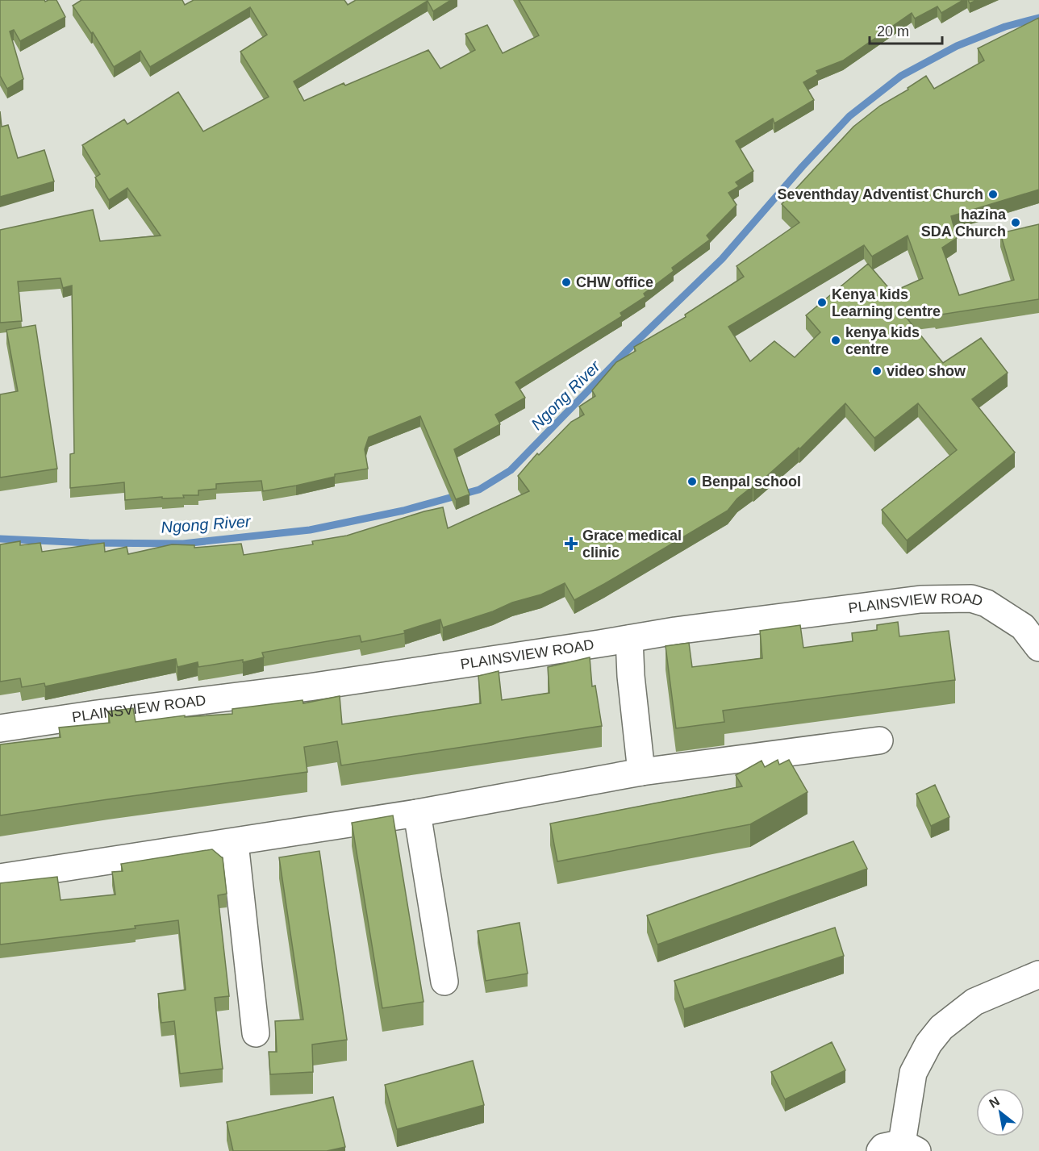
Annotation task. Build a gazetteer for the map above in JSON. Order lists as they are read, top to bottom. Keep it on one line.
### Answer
{"streets":{"street":["PLAINSVIEW ROAD"]},"water":["Ngong River"],"places":{"other":["Seventhday Adventist Church","hazina SDA Church","CHW office","Kenya kids Learning centre","kenya kids centre","video show","Benpal school"],"health":["Grace medical clinic"]},"scale_bar":"20 m","north":"top left"}
